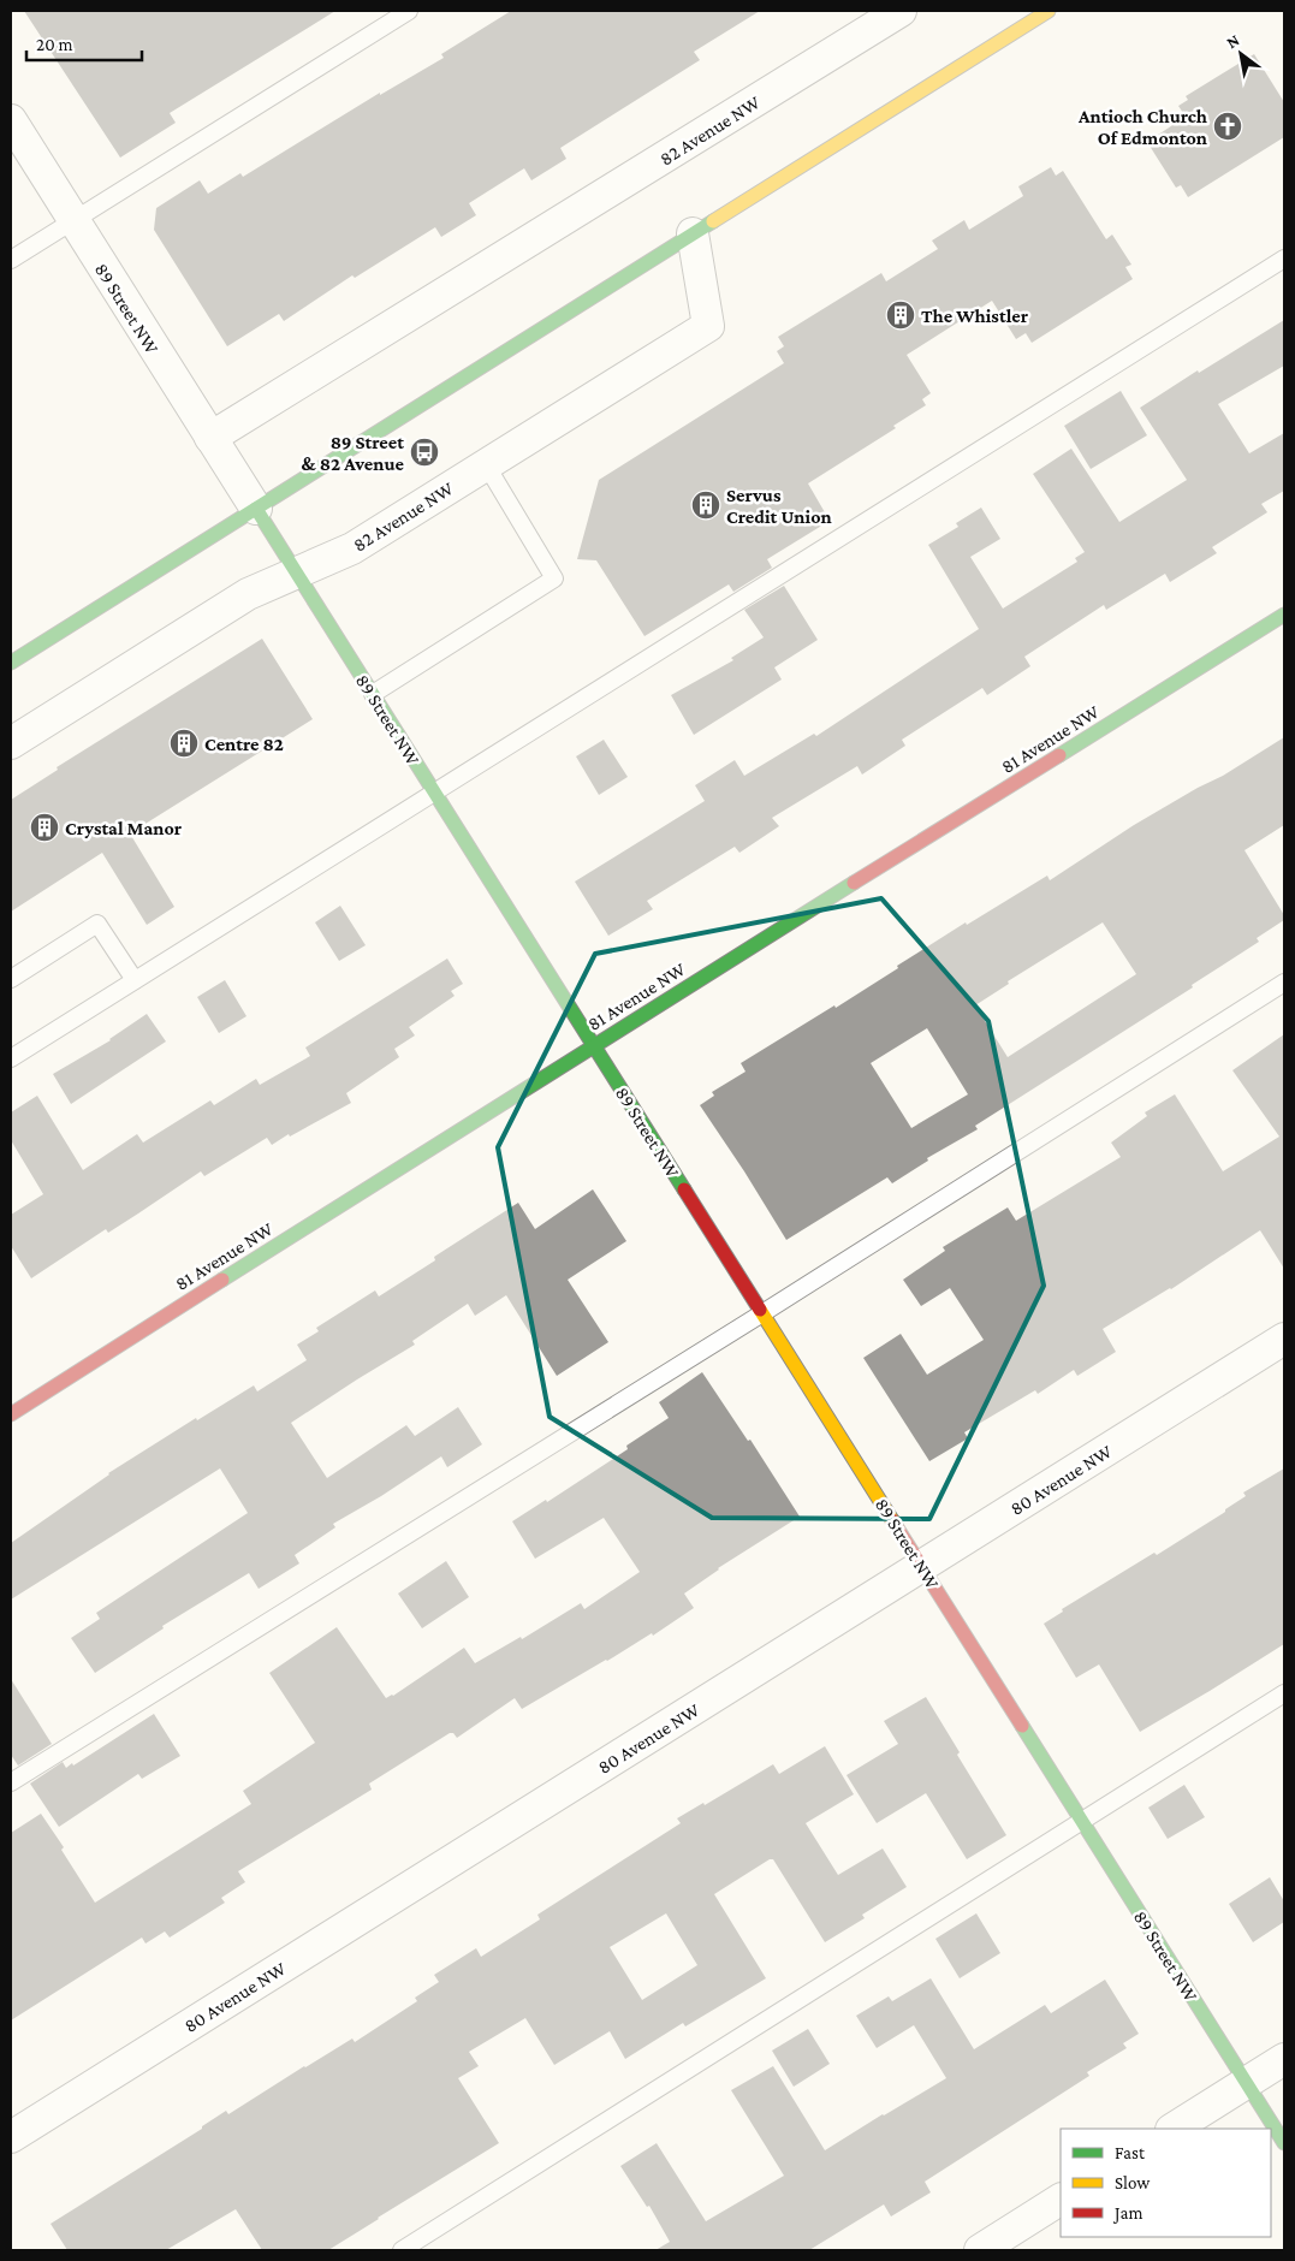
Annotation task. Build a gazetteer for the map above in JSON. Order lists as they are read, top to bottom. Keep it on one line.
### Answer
{"streets":{"street":["82 Avenue NW","89 Street NW","81 Avenue NW","80 Avenue NW"]},"crossings":[["82 Avenue NW","89 Street NW"],["89 Street NW","81 Avenue NW"],["89 Street NW","80 Avenue NW"]],"places":{"church":["Antioch Church Of Edmonton"],"building":["The Whistler","Servus Credit Union","Centre 82","Crystal Manor"],"bus stop":["89 Street & 82 Avenue"]},"legend":["Fast","Slow","Jam"],"scale_bar":"20 m","north":"top left"}
